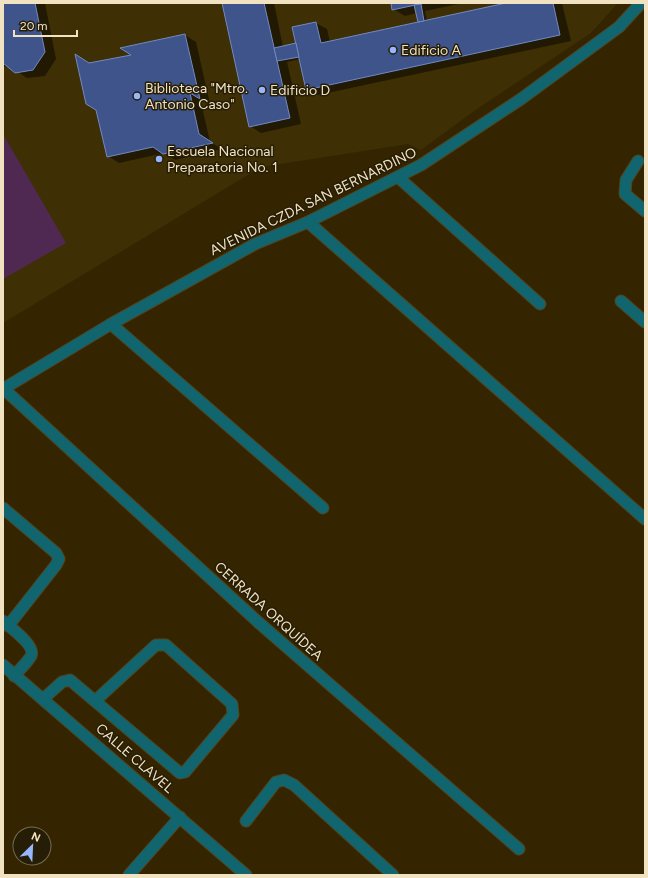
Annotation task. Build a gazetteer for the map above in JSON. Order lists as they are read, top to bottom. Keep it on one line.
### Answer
{"streets":{"street":["AVENIDA CZDA SAN BERNARDINO","CERRADA ORQUÍDEA","CALLE CLAVEL"]},"crossings":[["AVENIDA CZDA SAN BERNARDINO","CERRADA ORQUÍDEA"]],"places":["Edificio A","Edificio D","Biblioteca \"Mtro. Antonio Caso\"","Escuela Nacional Preparatoria No. 1"],"scale_bar":"20 m","north":"top right"}
